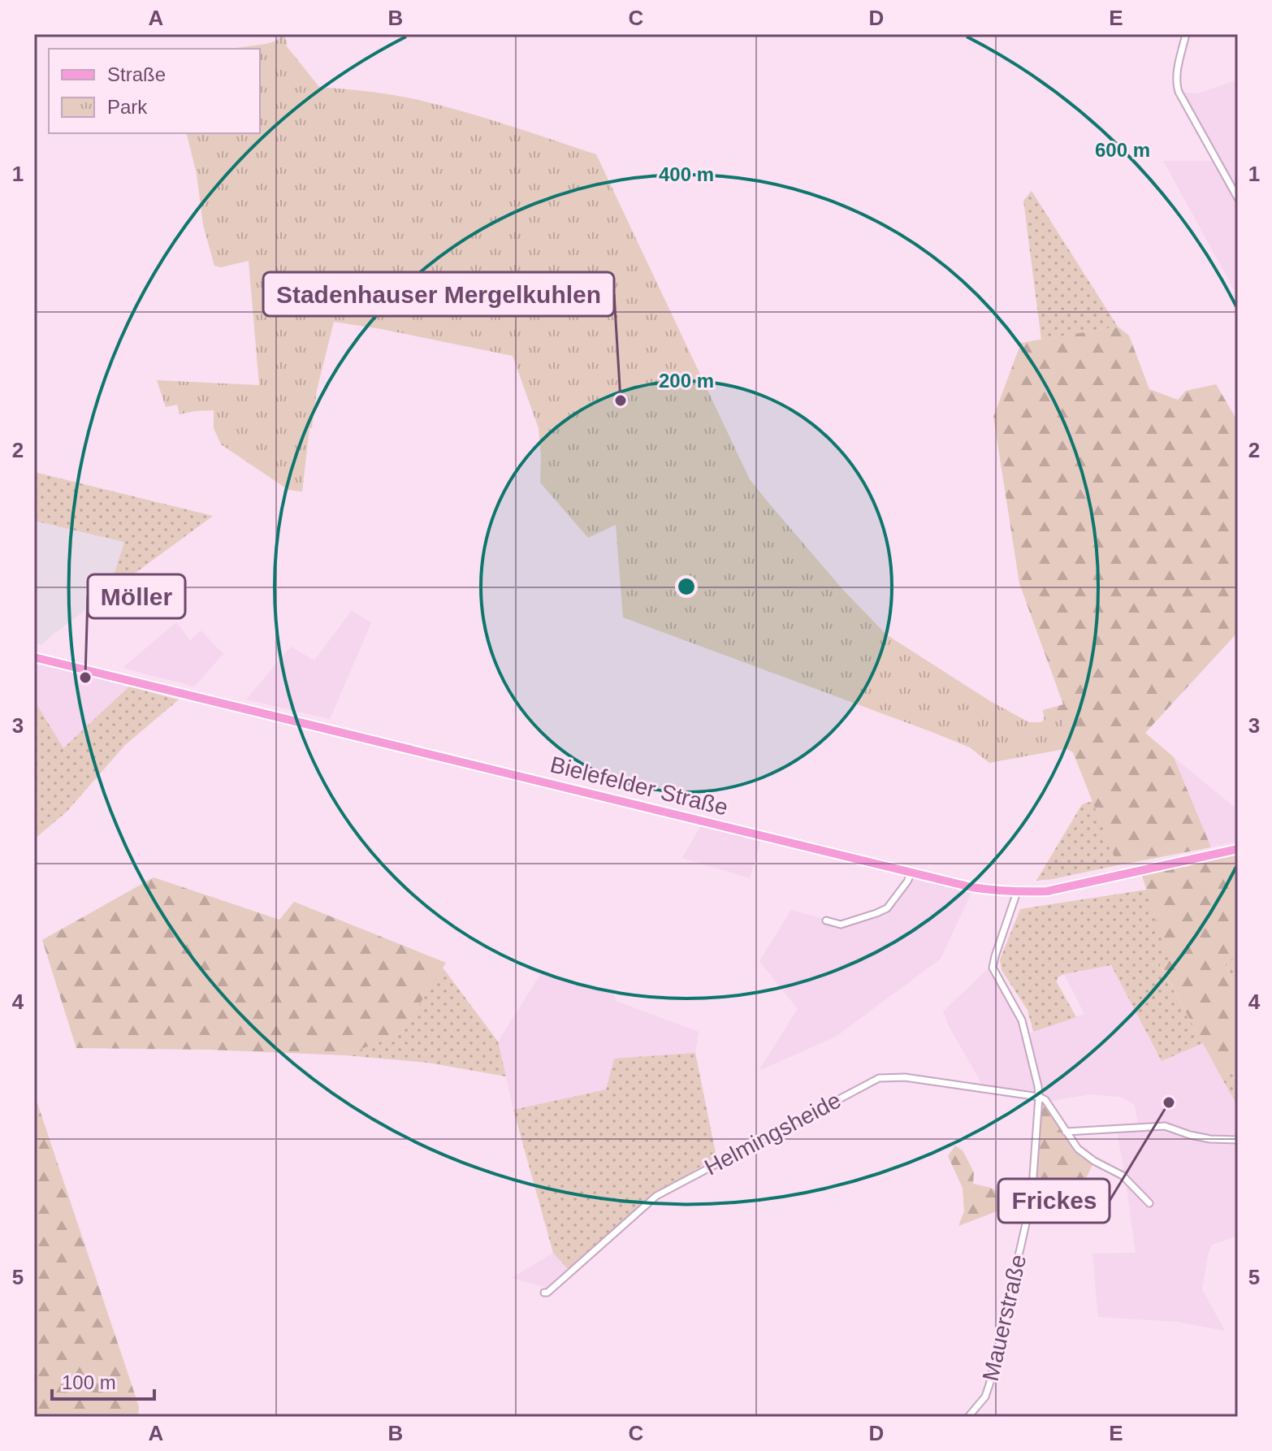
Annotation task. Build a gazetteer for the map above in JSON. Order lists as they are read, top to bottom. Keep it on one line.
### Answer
{"streets":{"main road":["Bielefelder Straße"],"street":["Helmingsheide","Mauerstraße"]},"crossings":[["Bielefelder Straße","Mauerstraße"],["Helmingsheide","Mauerstraße"]],"places":["Stadenhauser Mergelkuhlen","Möller","Frickes"],"legend":["Straße","Park"],"scale_bar":"100 m","grid":{"columns":["A","B","C","D","E"],"rows":["1","2","3","4","5"]},"rings":["600 m","400 m","200 m"]}
